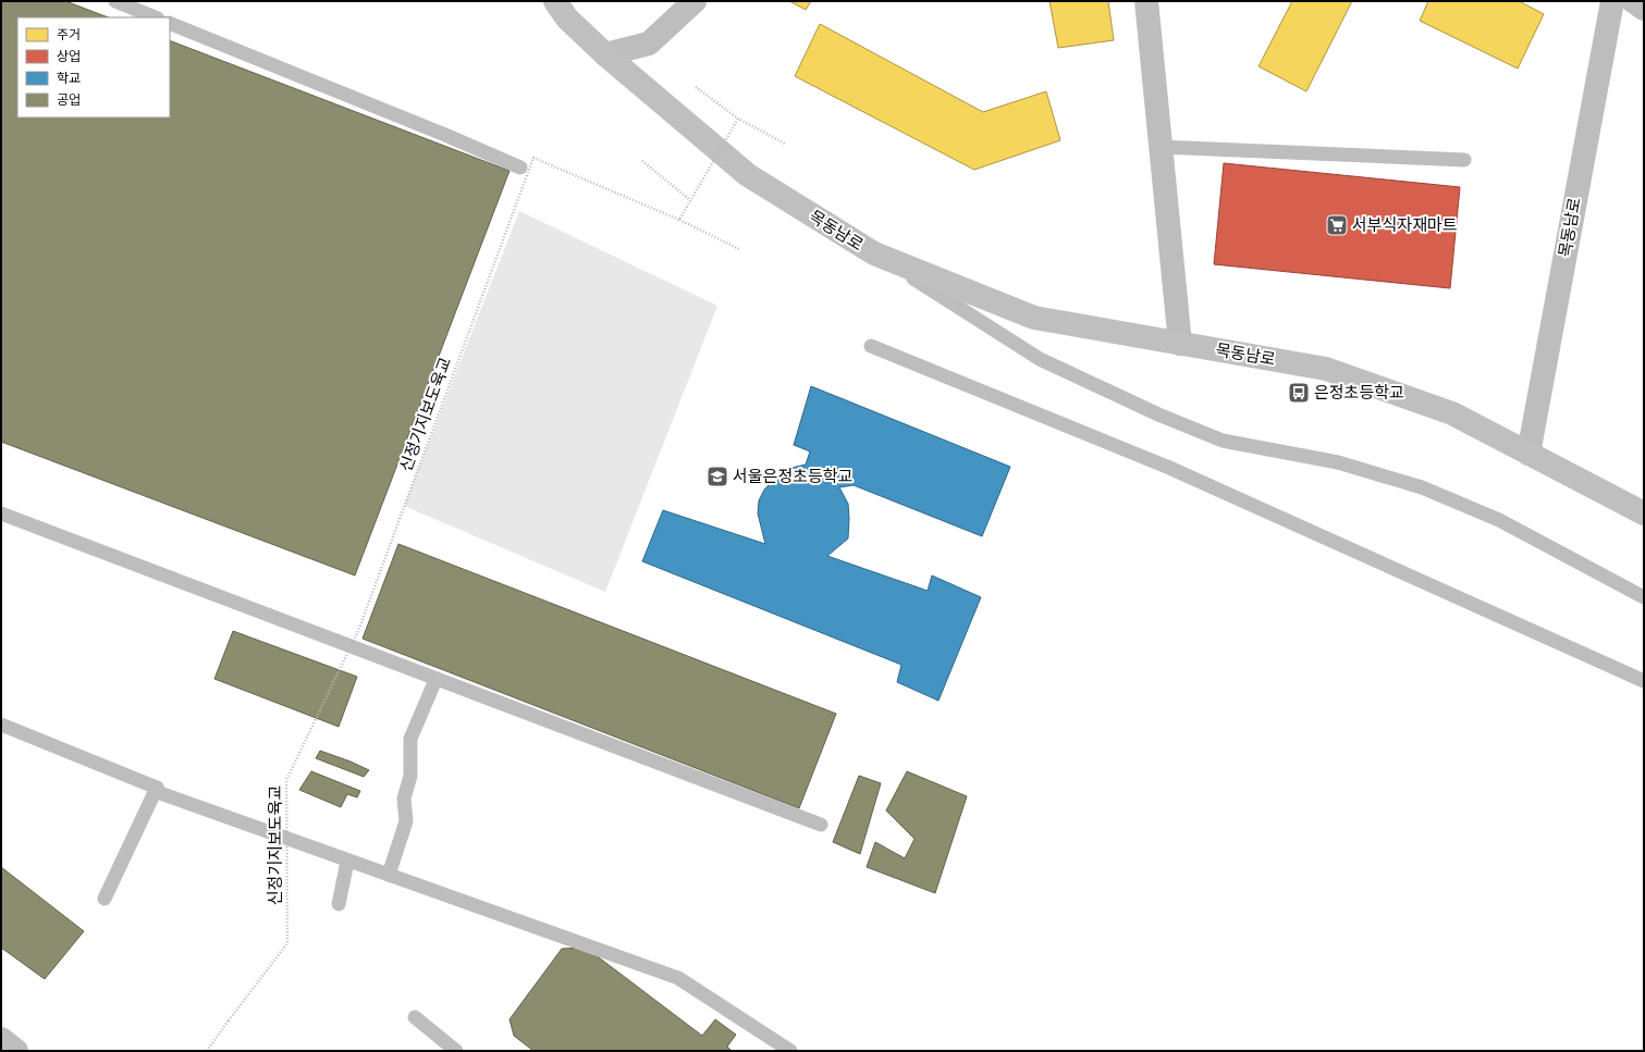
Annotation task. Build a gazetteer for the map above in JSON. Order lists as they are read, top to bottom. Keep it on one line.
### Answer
{"streets":{"main road":["목동남로"],"path":["신정기지보도육교"]},"places":{"supermarket":["서부식자재마트"],"bus stop":["은정초등학교"],"school or university":["서울은정초등학교"]},"legend":["주거","상업","학교","공업"]}
